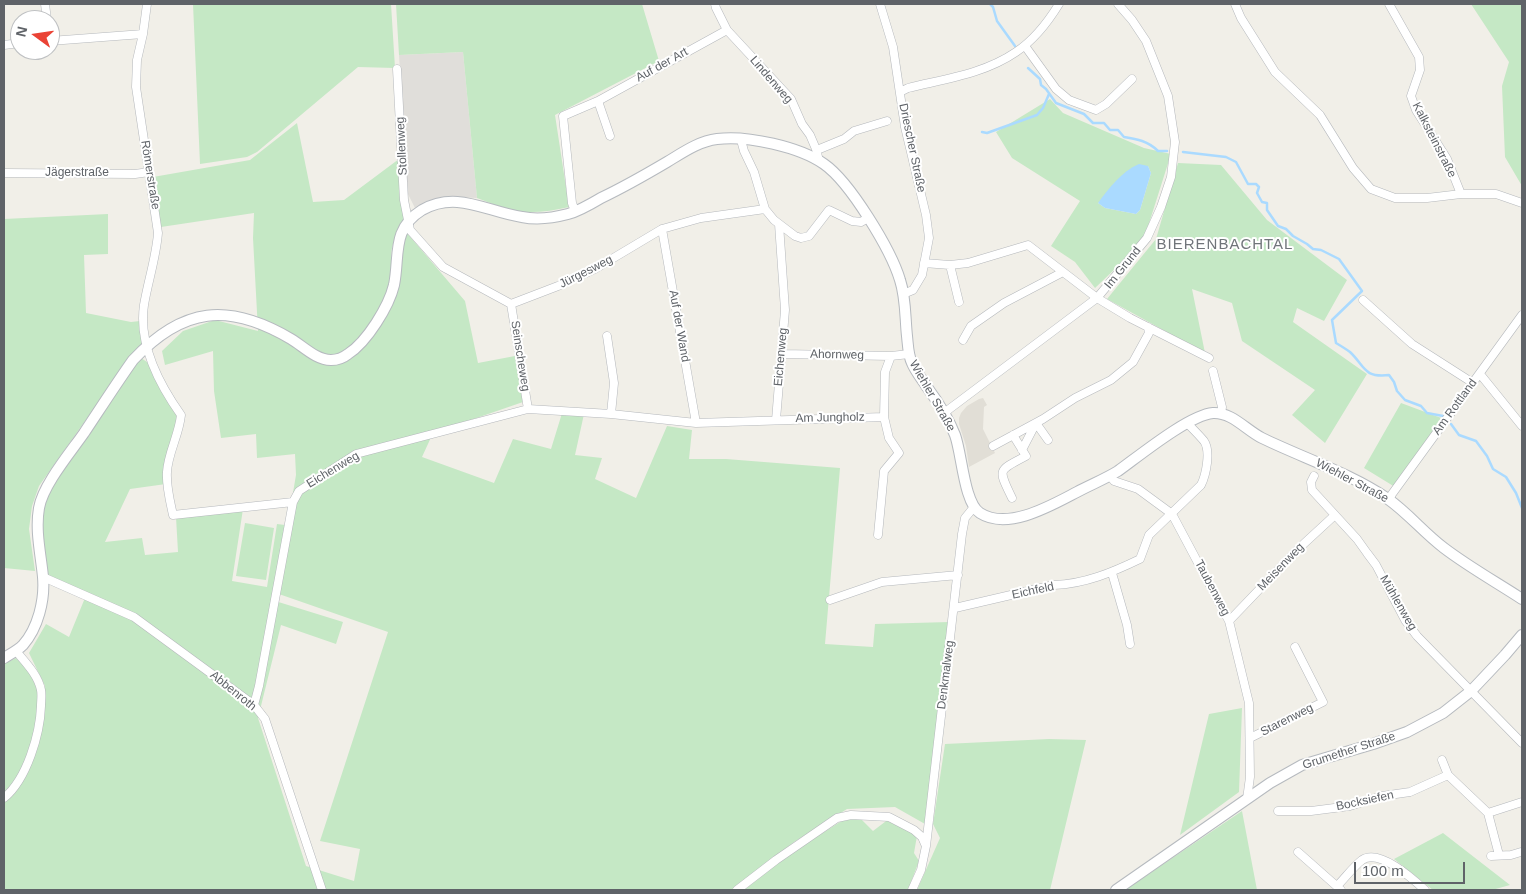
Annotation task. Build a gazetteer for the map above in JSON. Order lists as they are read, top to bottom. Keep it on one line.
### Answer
{"streets":{"main road":["Wiehler Straße","Grumether Straße"],"street":["Auf der Art","Lindenweg","Kalksteinstraße","Stollenweg","Driescher Straße","Jägerstraße","Römerstraße","Im Grund","Jürgesweg","Auf der Wand","Ahornweg","Seinscheweg","Eichenweg","Am Rottland","Am Jungholz","Meisenweg","Taubenweg","Eichfeld","Mühlenweg","Denkmalweg","Abbenroth","Starenweg","Bocksiefen"]},"crossings":[["Auf der Art","Lindenweg"],["Auf der Art","Wiehler Straße"],["Lindenweg","Wiehler Straße"],["Stollenweg","Wiehler Straße"],["Driescher Straße","Wiehler Straße"],["Jägerstraße","Römerstraße"],["Römerstraße","Eichenweg"],["Im Grund","Wiehler Straße"],["Jürgesweg","Auf der Wand"],["Jürgesweg","Seinscheweg"],["Auf der Wand","Eichenweg"],["Ahornweg","Eichenweg"],["Seinscheweg","Eichenweg"],["Eichenweg","Am Jungholz"],["Wiehler Straße","Am Rottland"],["Wiehler Straße","Denkmalweg"],["Meisenweg","Taubenweg"],["Meisenweg","Mühlenweg"],["Taubenweg","Eichfeld"],["Taubenweg","Starenweg"],["Taubenweg","Grumether Straße"],["Eichfeld","Denkmalweg"],["Mühlenweg","Grumether Straße"]],"districts":["BIERENBACHTAL"],"scale_bar":"100 m","north":"left"}
